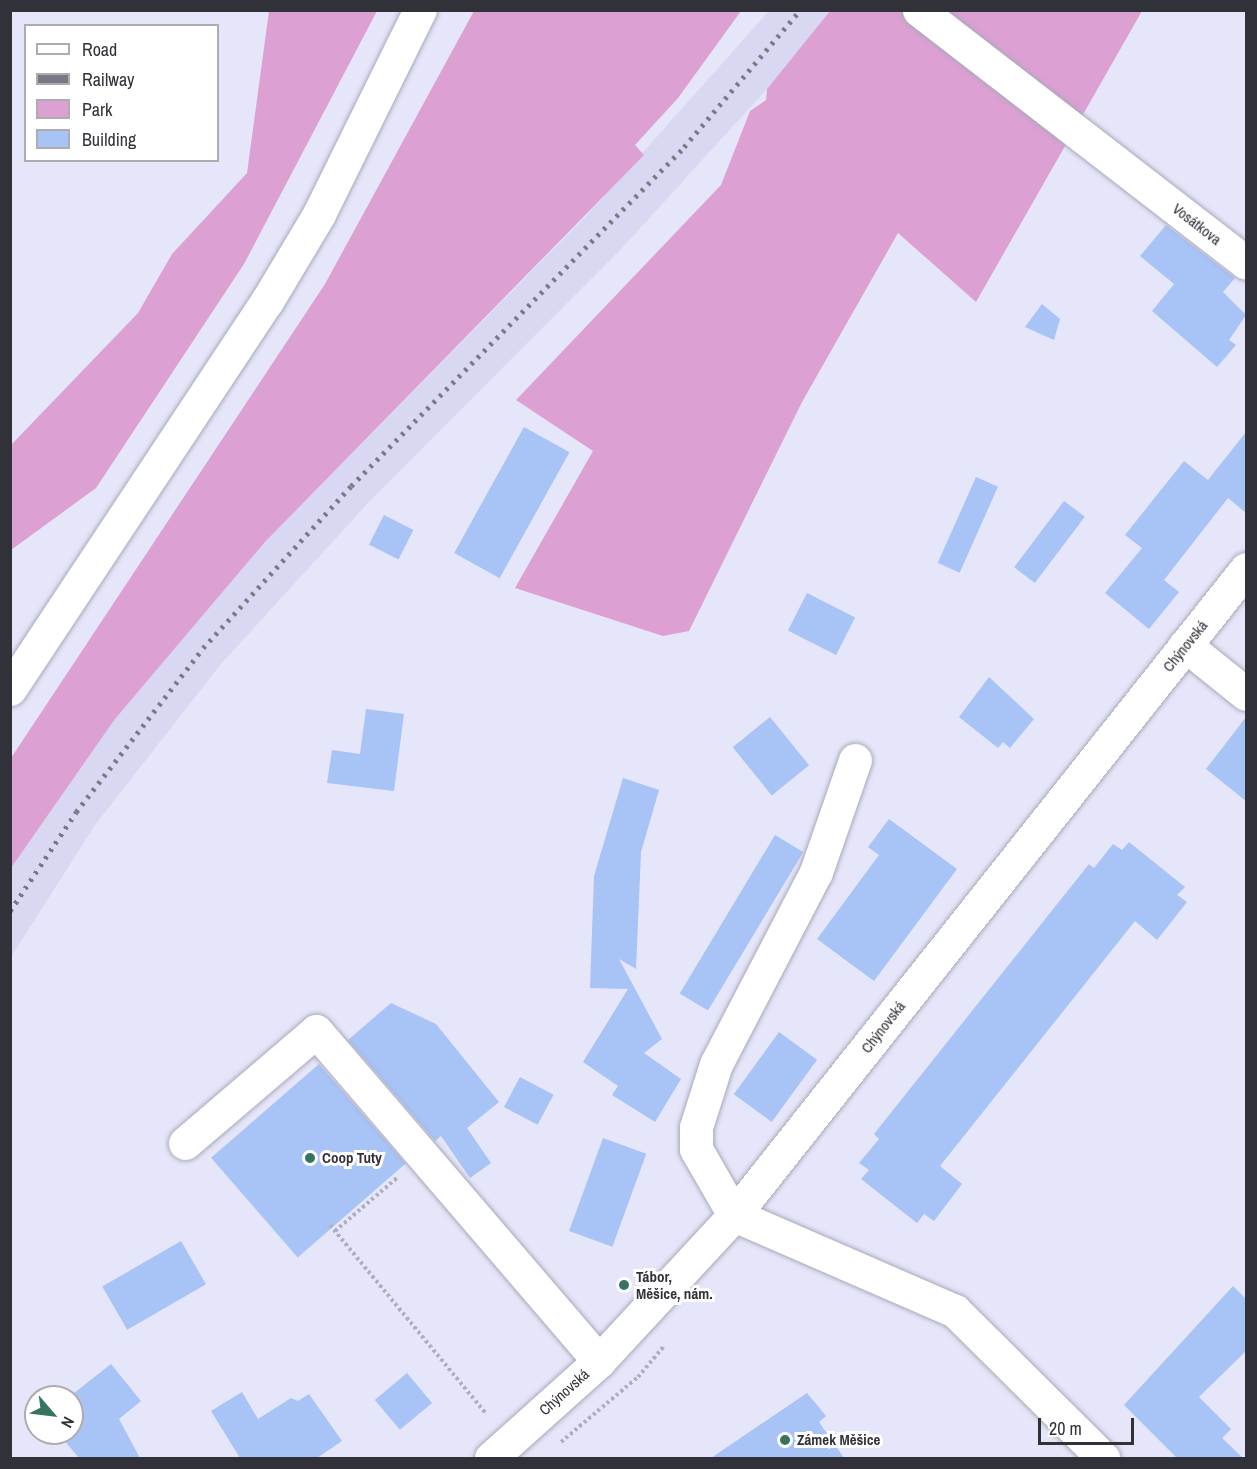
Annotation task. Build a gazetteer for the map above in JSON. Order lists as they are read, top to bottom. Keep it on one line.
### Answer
{"streets":{"street":["Vosátkova","Chýnovská"]},"places":["Coop Tuty","Tábor, Měšice, nám.","Zámek Měšice"],"legend":["Road","Railway","Park","Building"],"scale_bar":"20 m","north":"bottom right"}
